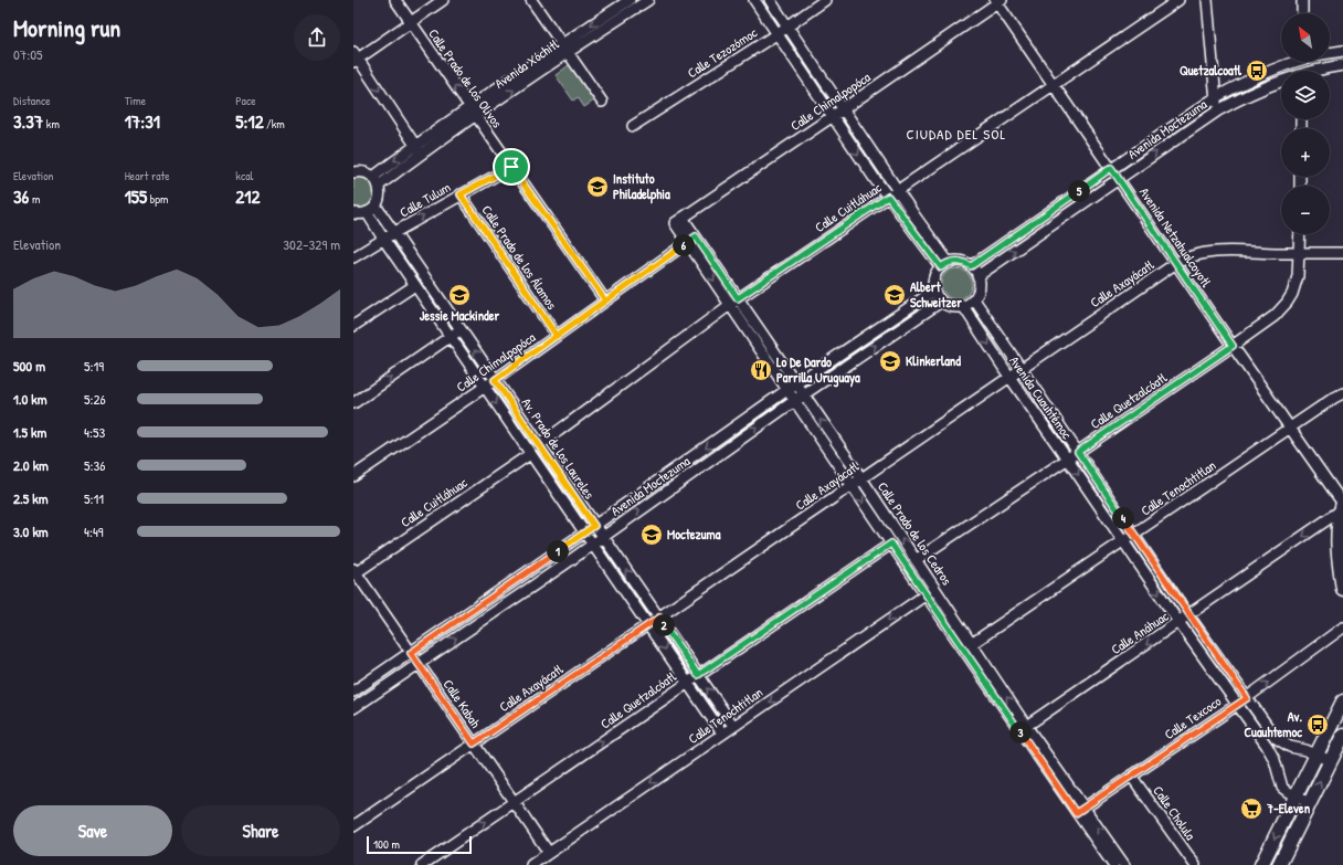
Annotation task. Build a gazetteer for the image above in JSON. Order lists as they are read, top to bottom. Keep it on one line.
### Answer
{"streets":{"street":["Calle Tezozómoc","Avenida Xóchitl","Calle Prado de los Olivos","Calle Chimalpopóca","Avenida Moctezuma","Calle Tulum","Calle Cuitláhuac","Avenida Netzahualcoyotl","Calle Prado de los Álamos","Calle Axayácatl","Avenida Cuauhtémoc","Calle Quetzalcóatl","Av. Prado de los Laureles","Calle Tenochtitlan","Calle Prado de los Cedros","Calle Anáhuac","Calle Kabah","Calle Texcoco","Calle Cholula"]},"crossings":[["Avenida Xóchitl","Calle Prado de los Olivos"],["Calle Prado de los Olivos","Calle Chimalpopóca"],["Calle Prado de los Olivos","Calle Tulum"],["Calle Chimalpopóca","Avenida Netzahualcoyotl"],["Calle Chimalpopóca","Calle Prado de los Álamos"],["Calle Chimalpopóca","Av. Prado de los Laureles"],["Calle Chimalpopóca","Calle Prado de los Cedros"],["Avenida Moctezuma","Avenida Netzahualcoyotl"],["Avenida Moctezuma","Avenida Cuauhtémoc"],["Avenida Moctezuma","Av. Prado de los Laureles"],["Avenida Moctezuma","Calle Prado de los Cedros"],["Avenida Moctezuma","Calle Kabah"],["Calle Tulum","Calle Prado de los Álamos"],["Calle Tulum","Av. Prado de los Laureles"],["Calle Cuitláhuac","Avenida Netzahualcoyotl"],["Calle Cuitláhuac","Av. Prado de los Laureles"],["Calle Cuitláhuac","Calle Prado de los Cedros"],["Calle Cuitláhuac","Calle Kabah"],["Avenida Netzahualcoyotl","Calle Axayácatl"],["Avenida Netzahualcoyotl","Calle Quetzalcóatl"],["Avenida Netzahualcoyotl","Calle Tenochtitlan"],["Avenida Netzahualcoyotl","Calle Anáhuac"],["Calle Axayácatl","Avenida Cuauhtémoc"],["Calle Axayácatl","Calle Quetzalcóatl"],["Calle Axayácatl","Av. Prado de los Laureles"],["Calle Axayácatl","Calle Prado de los Cedros"],["Calle Axayácatl","Calle Kabah"],["Avenida Cuauhtémoc","Calle Quetzalcóatl"],["Avenida Cuauhtémoc","Calle Tenochtitlan"],["Avenida Cuauhtémoc","Calle Anáhuac"],["Avenida Cuauhtémoc","Calle Texcoco"],["Calle Quetzalcóatl","Av. Prado de los Laureles"],["Calle Quetzalcóatl","Calle Prado de los Cedros"],["Calle Quetzalcóatl","Calle Kabah"],["Av. Prado de los Laureles","Calle Tenochtitlan"],["Calle Tenochtitlan","Calle Prado de los Cedros"],["Calle Tenochtitlan","Calle Kabah"],["Calle Prado de los Cedros","Calle Anáhuac"],["Calle Prado de los Cedros","Calle Texcoco"],["Calle Texcoco","Calle Cholula"]],"one_way":["Calle Tulum","Calle Tenochtitlan","Calle Anáhuac","Calle Texcoco"],"districts":["CIUDAD DEL SOL"],"places":{"bus stop":["Quetzalcoatl","Av. Cuauhtemoc"],"school or university":["Instituto Philadelphia","Jessie Mackinder","Albert Schweitzer","Klinkerland","Moctezuma"],"restaurant":["Lo De Dardo Parrilla Uruguaya"],"supermarket":["7-Eleven"]},"scale_bar":"100 m","north":"top left","page":{"heading":["Morning run","07:05"],"map_buttons":["+","−"],"stats":[["Distance","3.37 km"],["Time","17:31"],["Pace","5:12 /km"],["Elevation","36 m"],["Heart rate","155 bpm"],["kcal","212"]],"pins":["5","6","4","1","2","3"],"chart":["Elevation","302–329 m"],"list":[{"name":"500 m","note":"5:19"},{"name":"1.0 km","note":"5:26"},{"name":"1.5 km","note":"4:53"},{"name":"2.0 km","note":"5:36"},{"name":"2.5 km","note":"5:11"},{"name":"3.0 km","note":"4:49"}],"buttons":["Save","Share"],"scale":"100 m"}}
